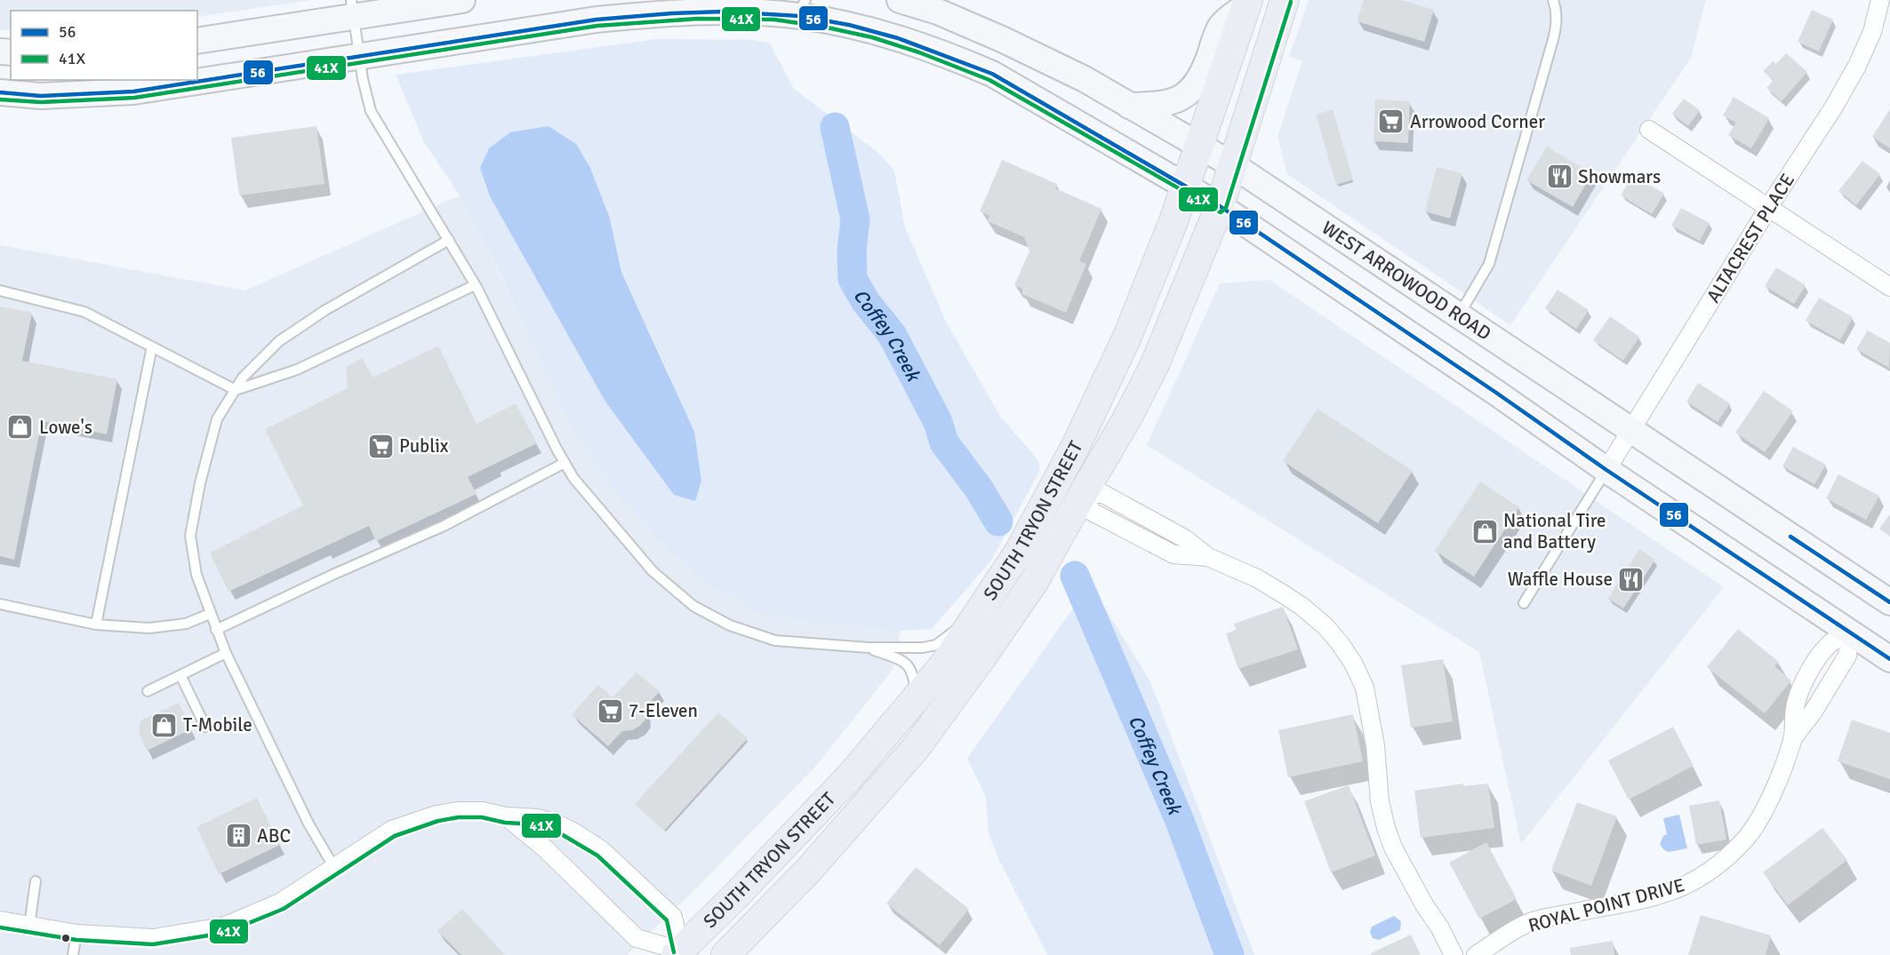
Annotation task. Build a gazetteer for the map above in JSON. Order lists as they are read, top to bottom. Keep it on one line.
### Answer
{"streets":{"main road":["WEST ARROWOOD ROAD","SOUTH TRYON STREET"],"street":["ALTACREST PLACE","ROYAL POINT DRIVE"]},"crossings":[["ALTACREST PLACE","WEST ARROWOOD ROAD"],["WEST ARROWOOD ROAD","SOUTH TRYON STREET"]],"water":["Coffey Creek"],"places":{"supermarket":["Arrowood Corner","Publix","7-Eleven"],"restaurant":["Showmars","Waffle House"],"shop":["Lowe's","National Tire and Battery","T-Mobile"],"building":["ABC"]},"lines":["transit line 41X","transit line 56"],"legend":["56","41X"]}
